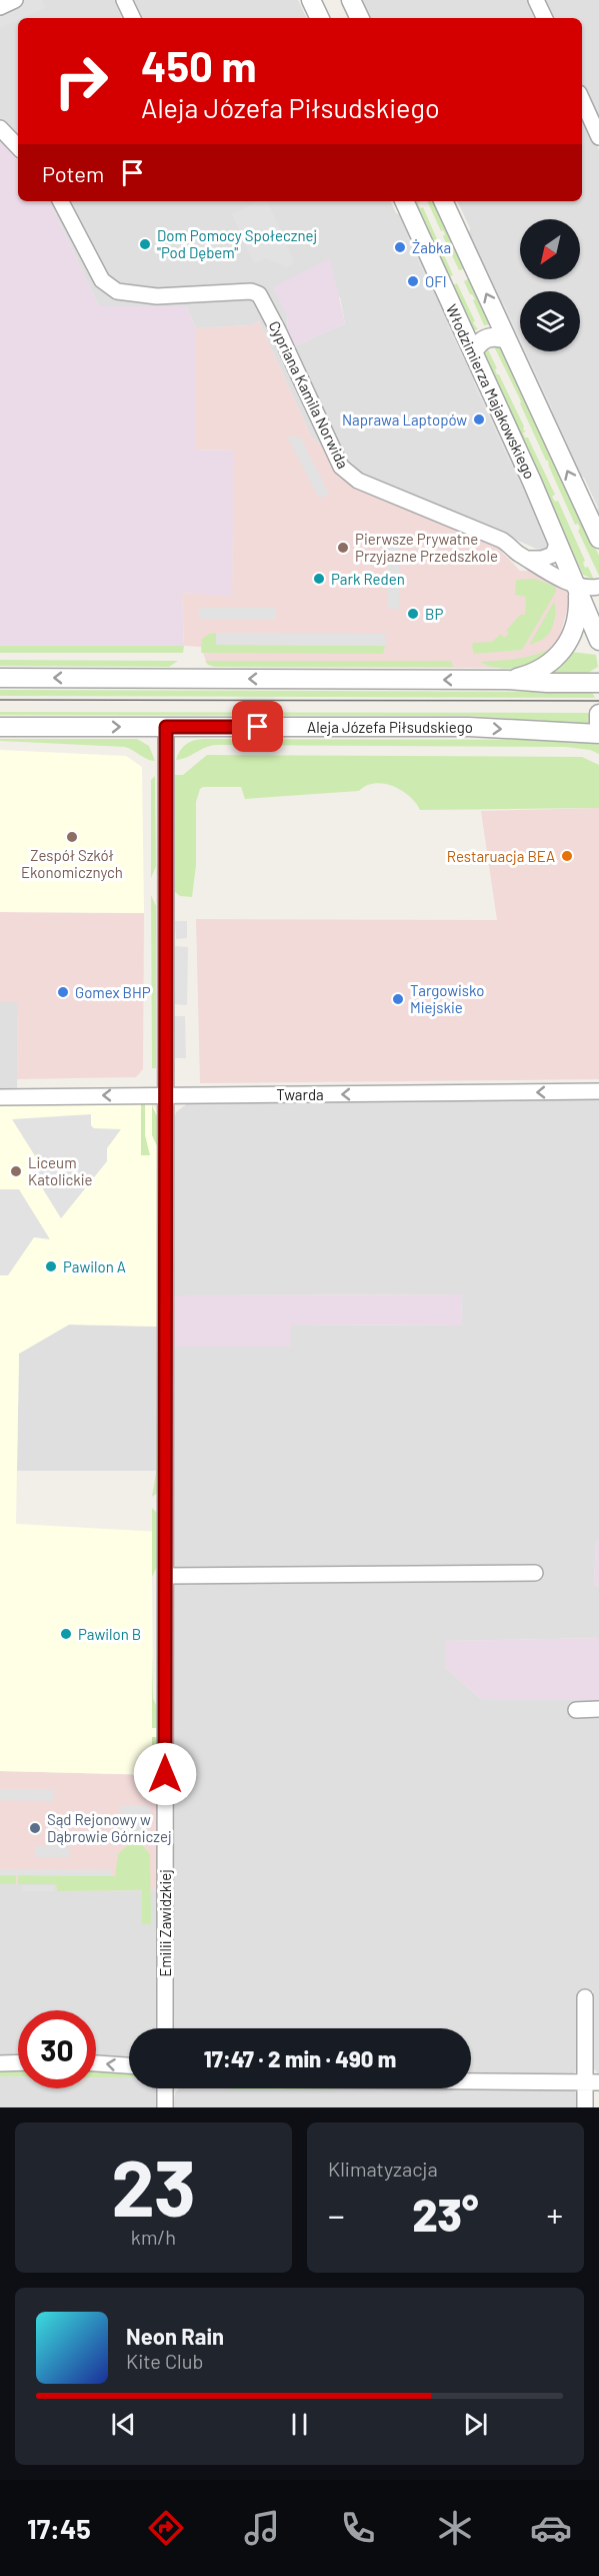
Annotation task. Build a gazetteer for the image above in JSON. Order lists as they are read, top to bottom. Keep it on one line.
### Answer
{"streets":{"street":["Włodzimierza Majakowskiego","Cypriana Kamila Norwida","Aleja Józefa Piłsudskiego","Twarda","Emilii Zawidzkiej"]},"crossings":[["Włodzimierza Majakowskiego","Cypriana Kamila Norwida"],["Aleja Józefa Piłsudskiego","Emilii Zawidzkiej"],["Twarda","Emilii Zawidzkiej"]],"one_way":["Twarda"],"places":["Dom Pomocy Społecznej \"Pod Dębem\"","Żabka","OFI","Naprawa Laptopów","Pierwsze Prywatne Przyjazne Przedszkole","Park Reden","BP","Zespół Szkół Ekonomicznych","Restaruacja BEA","Gomex BHP","Targowisko Miejskie","Liceum Katolickie","Pawilon A","Pawilon B","Sąd Rejonowy w Dąbrowie Górniczej"],"north":"bottom left","page":{"turn":["450 m","Aleja Józefa Piłsudskiego"],"then":"Potem","limit":"30","trip":"17:47 · 2 min · 490 m","tile":[["23","km/h"],"Klimatyzacja"],"heat":["−","23°","+"],"song":["Neon Rain","Kite Club"],"tabs":"17:45"}}
